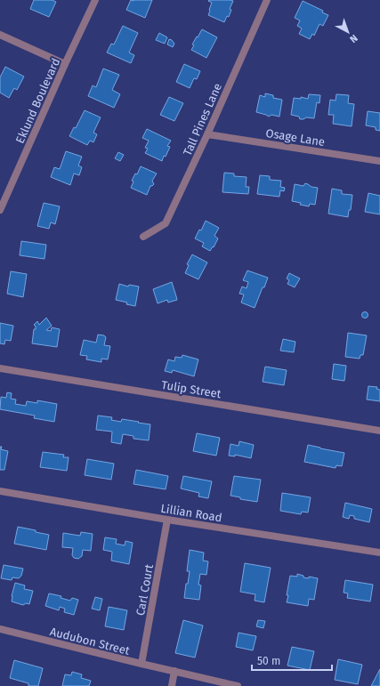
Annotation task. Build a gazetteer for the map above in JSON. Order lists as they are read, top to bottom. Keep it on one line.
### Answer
{"streets":{"street":["Eklund Boulevard","Tall Pines Lane","Osage Lane","Tulip Street","Lillian Road","Carl Court","Audubon Street"]},"crossings":[["Tall Pines Lane","Osage Lane"],["Lillian Road","Carl Court"],["Carl Court","Audubon Street"]],"scale_bar":"50 m","north":"bottom right"}
